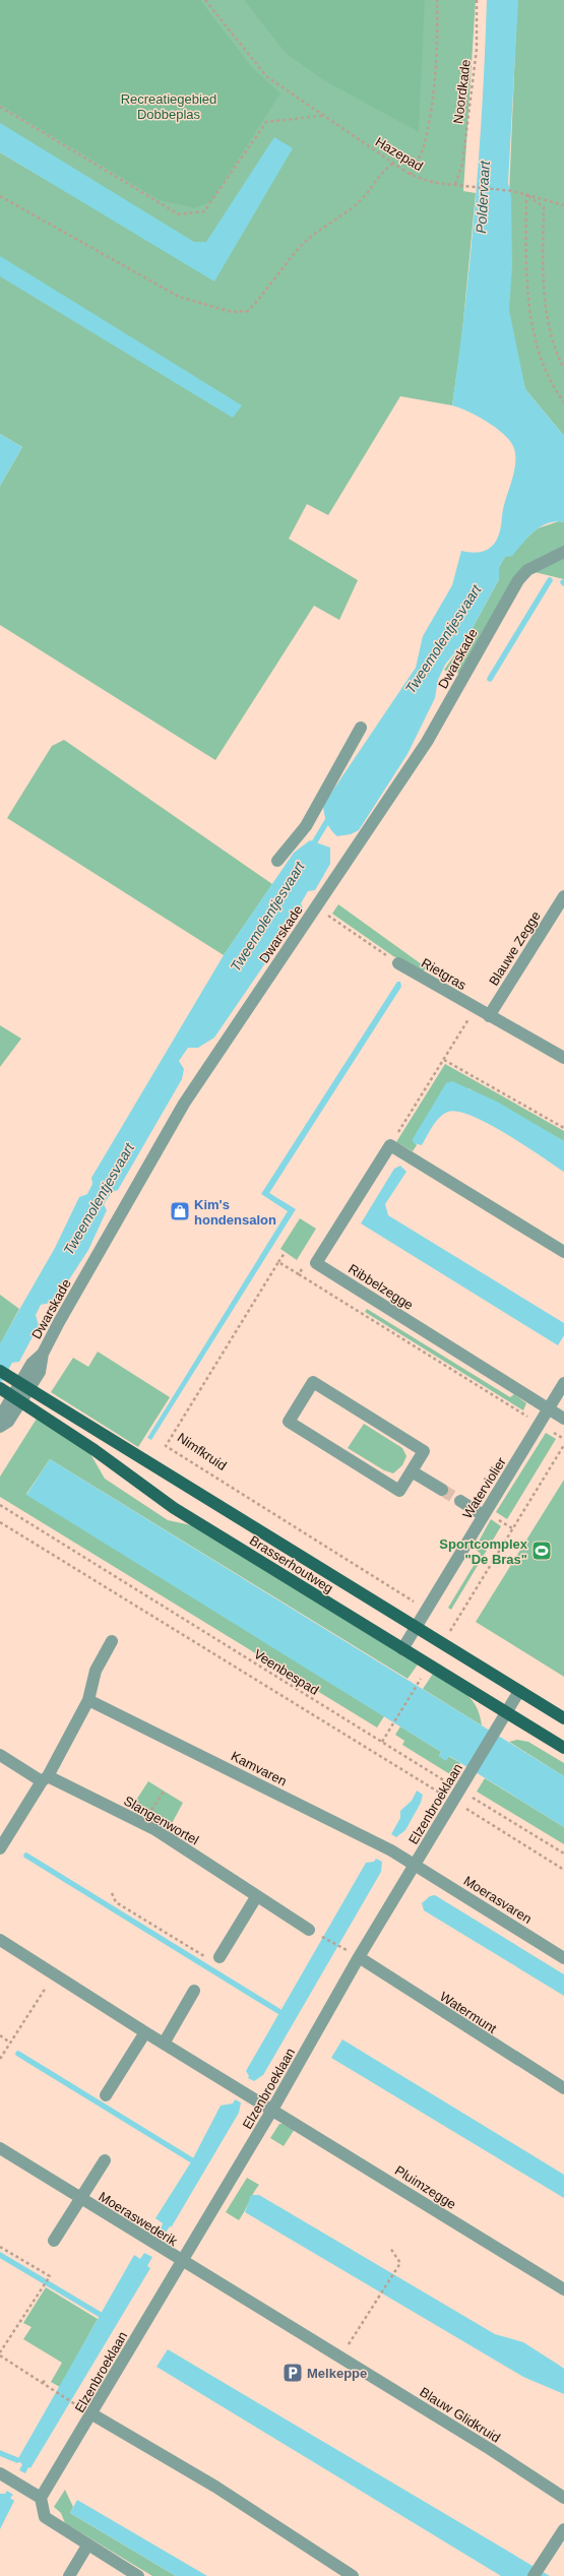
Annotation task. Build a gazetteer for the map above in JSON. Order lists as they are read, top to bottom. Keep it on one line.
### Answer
{"streets":{"main road":["Brasserhoutweg"],"street":["Dwarskade","Blauwe Zegge","Rietgras","Ribbelzegge","Waterviolier","Kamvaren","Elzenbroeklaan","Slangenwortel","Moerasvaren","Watermunt","Pluimzegge","Moeraswederik","Blauw Glidkruid"],"path":["Noordkade","Hazepad","Nimfkruid","Veenbespad"]},"crossings":[["Noordkade","Hazepad"],["Dwarskade","Brasserhoutweg"],["Blauwe Zegge","Rietgras"],["Ribbelzegge","Waterviolier"],["Nimfkruid","Waterviolier"],["Waterviolier","Brasserhoutweg"],["Brasserhoutweg","Elzenbroeklaan"],["Veenbespad","Elzenbroeklaan"],["Kamvaren","Elzenbroeklaan"],["Kamvaren","Moerasvaren"],["Elzenbroeklaan","Moerasvaren"],["Elzenbroeklaan","Watermunt"],["Elzenbroeklaan","Pluimzegge"],["Elzenbroeklaan","Moeraswederik"],["Elzenbroeklaan","Blauw Glidkruid"],["Moeraswederik","Blauw Glidkruid"]],"water":["Poldervaart","Tweemolentjesvaart"],"parks":["Recreatiegebied Dobbeplas"],"places":{"shop":["Kim's hondensalon"],"sports":["Sportcomplex \"De Bras\""],"parking":["Melkeppe"]}}
